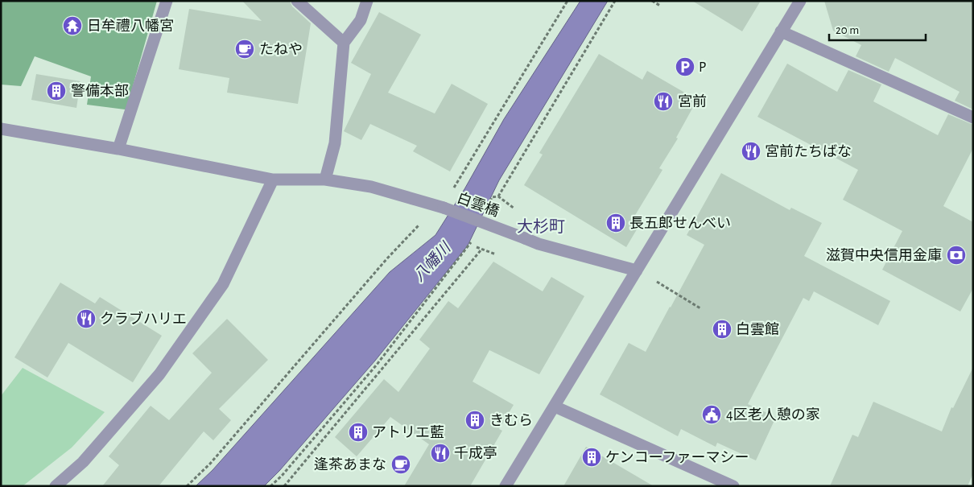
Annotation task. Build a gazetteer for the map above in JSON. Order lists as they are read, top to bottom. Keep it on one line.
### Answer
{"streets":{"street":["白雲橋"]},"districts":["大杉町"],"water":["八幡川"],"places":{"temple":["日牟禮八幡宮"],"cafe":["たねや","逢茶あまな"],"parking":["P"],"building":["警備本部","長五郎せんべい","白雲館","きむら","アトリエ藍","ケンコーファーマシー"],"restaurant":["宮前","宮前たちばな","クラブハリエ","千成亭"],"bank":["滋賀中央信用金庫"],"public building":["4区老人憩の家"]},"scale_bar":"20 m"}
